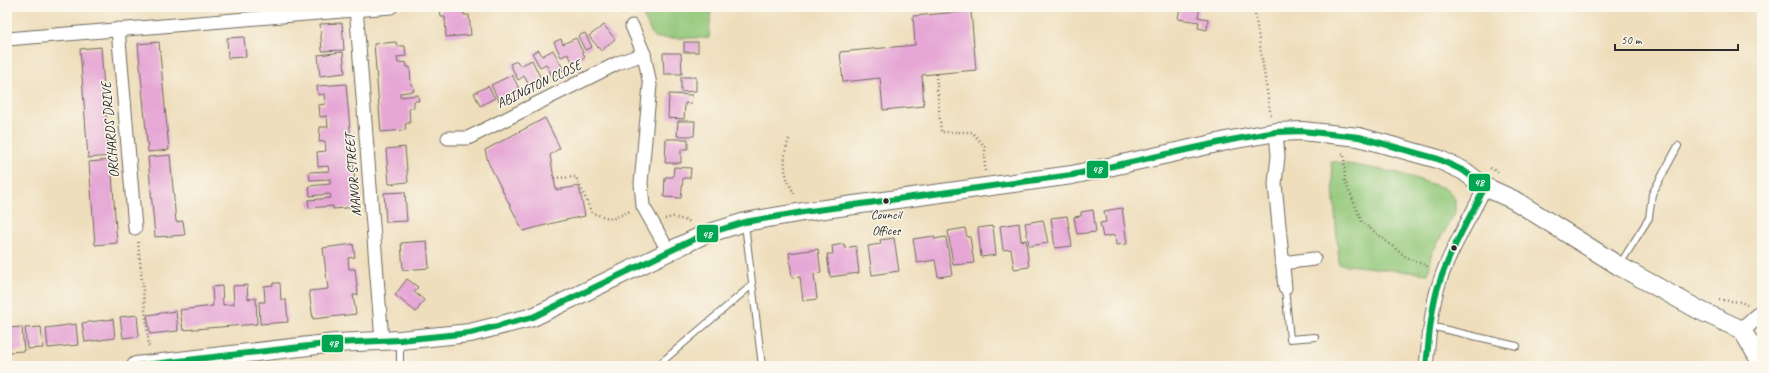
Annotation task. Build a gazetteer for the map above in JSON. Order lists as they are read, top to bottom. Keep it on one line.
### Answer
{"streets":{"street":["ABINGTON CLOSE","ORCHARDS DRIVE","MANOR STREET"]},"places":["Council Offices"],"lines":["transit line 48"],"scale_bar":"50 m"}
